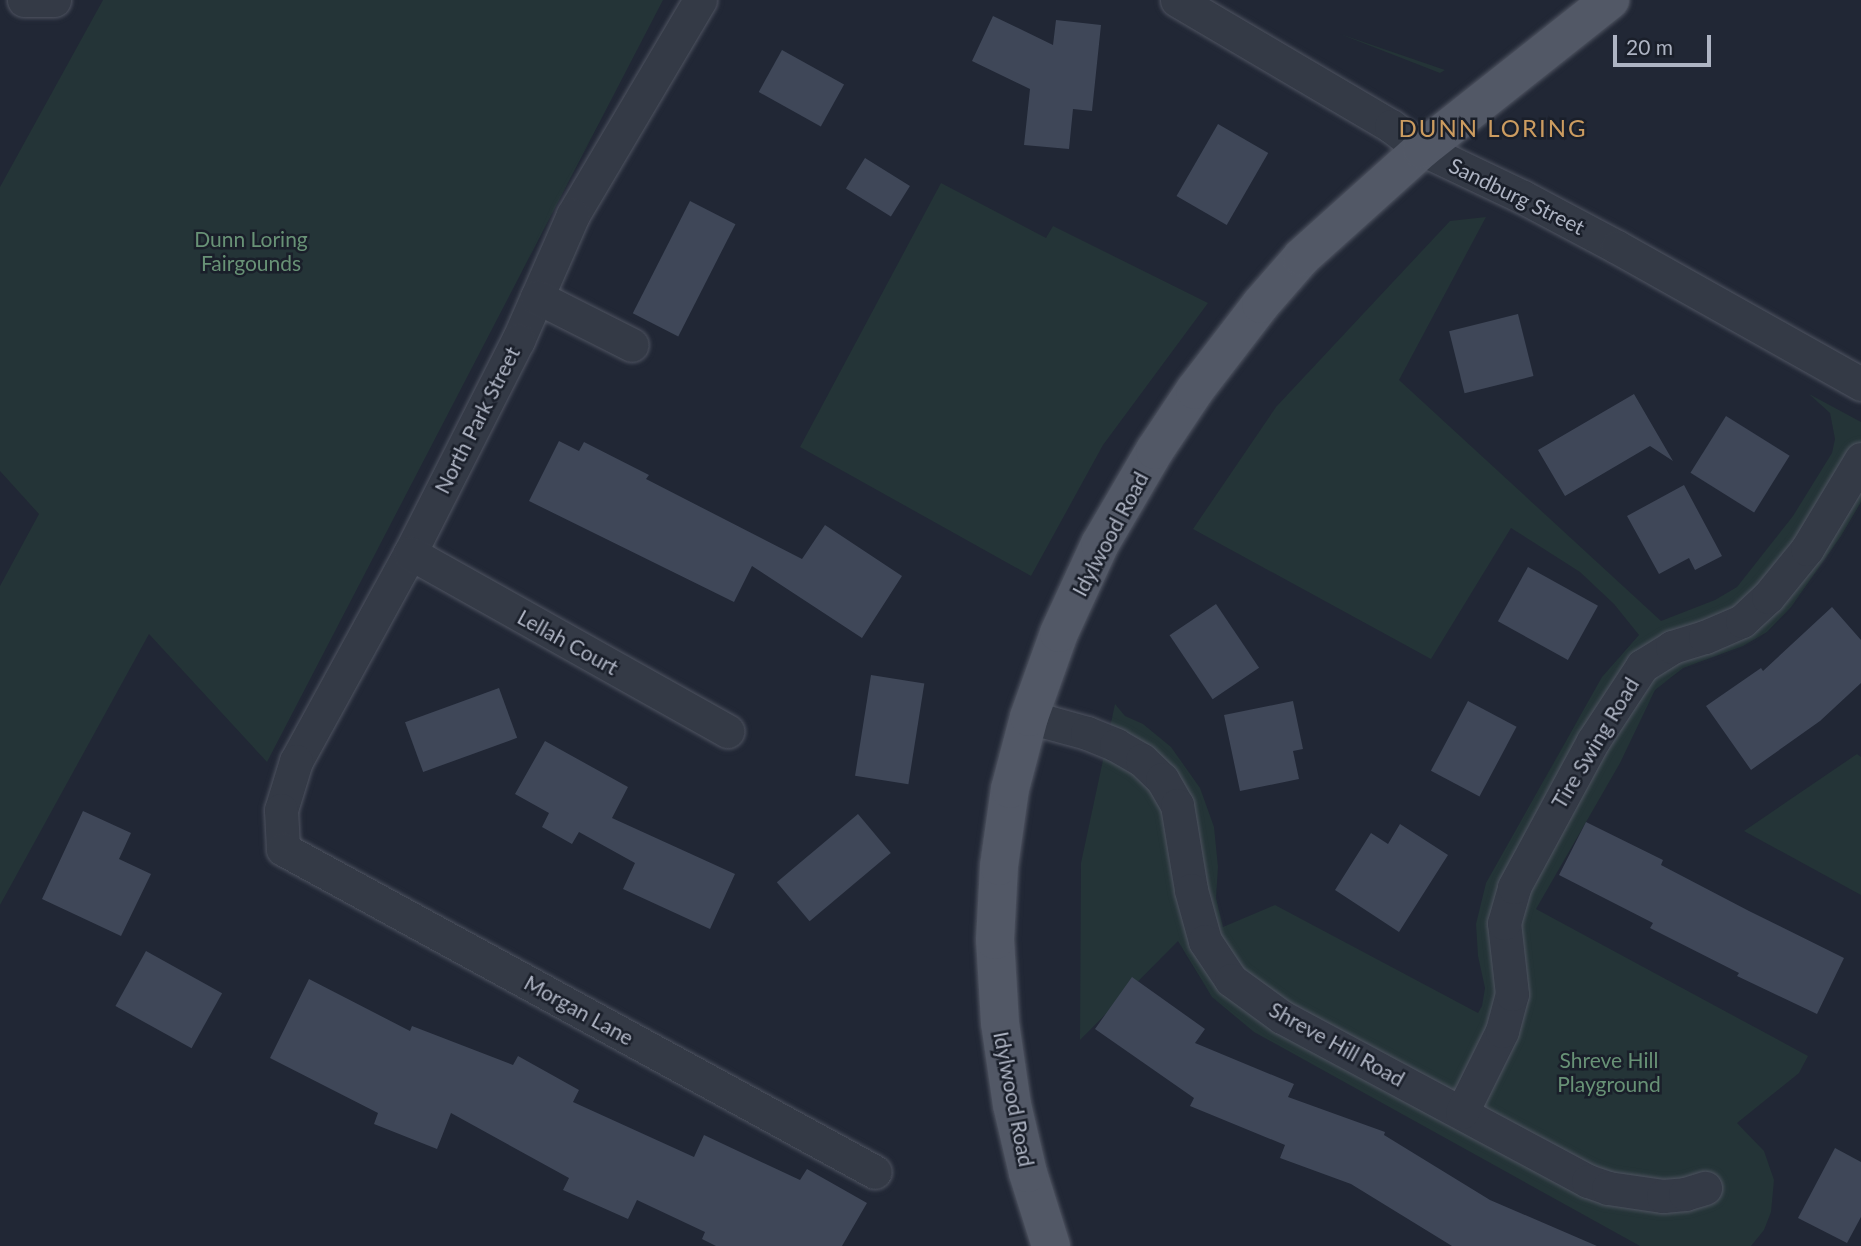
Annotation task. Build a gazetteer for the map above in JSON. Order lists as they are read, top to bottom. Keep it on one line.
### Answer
{"streets":{"main road":["Idylwood Road"],"street":["Sandburg Street","North Park Street","Lellah Court","Tire Swing Road","Morgan Lane","Shreve Hill Road"]},"crossings":[["Sandburg Street","Idylwood Road"],["North Park Street","Lellah Court"],["North Park Street","Morgan Lane"],["Idylwood Road","Shreve Hill Road"],["Tire Swing Road","Shreve Hill Road"]],"districts":["DUNN LORING"],"parks":["Dunn Loring Fairgounds","Shreve Hill Playground"],"scale_bar":"20 m"}
